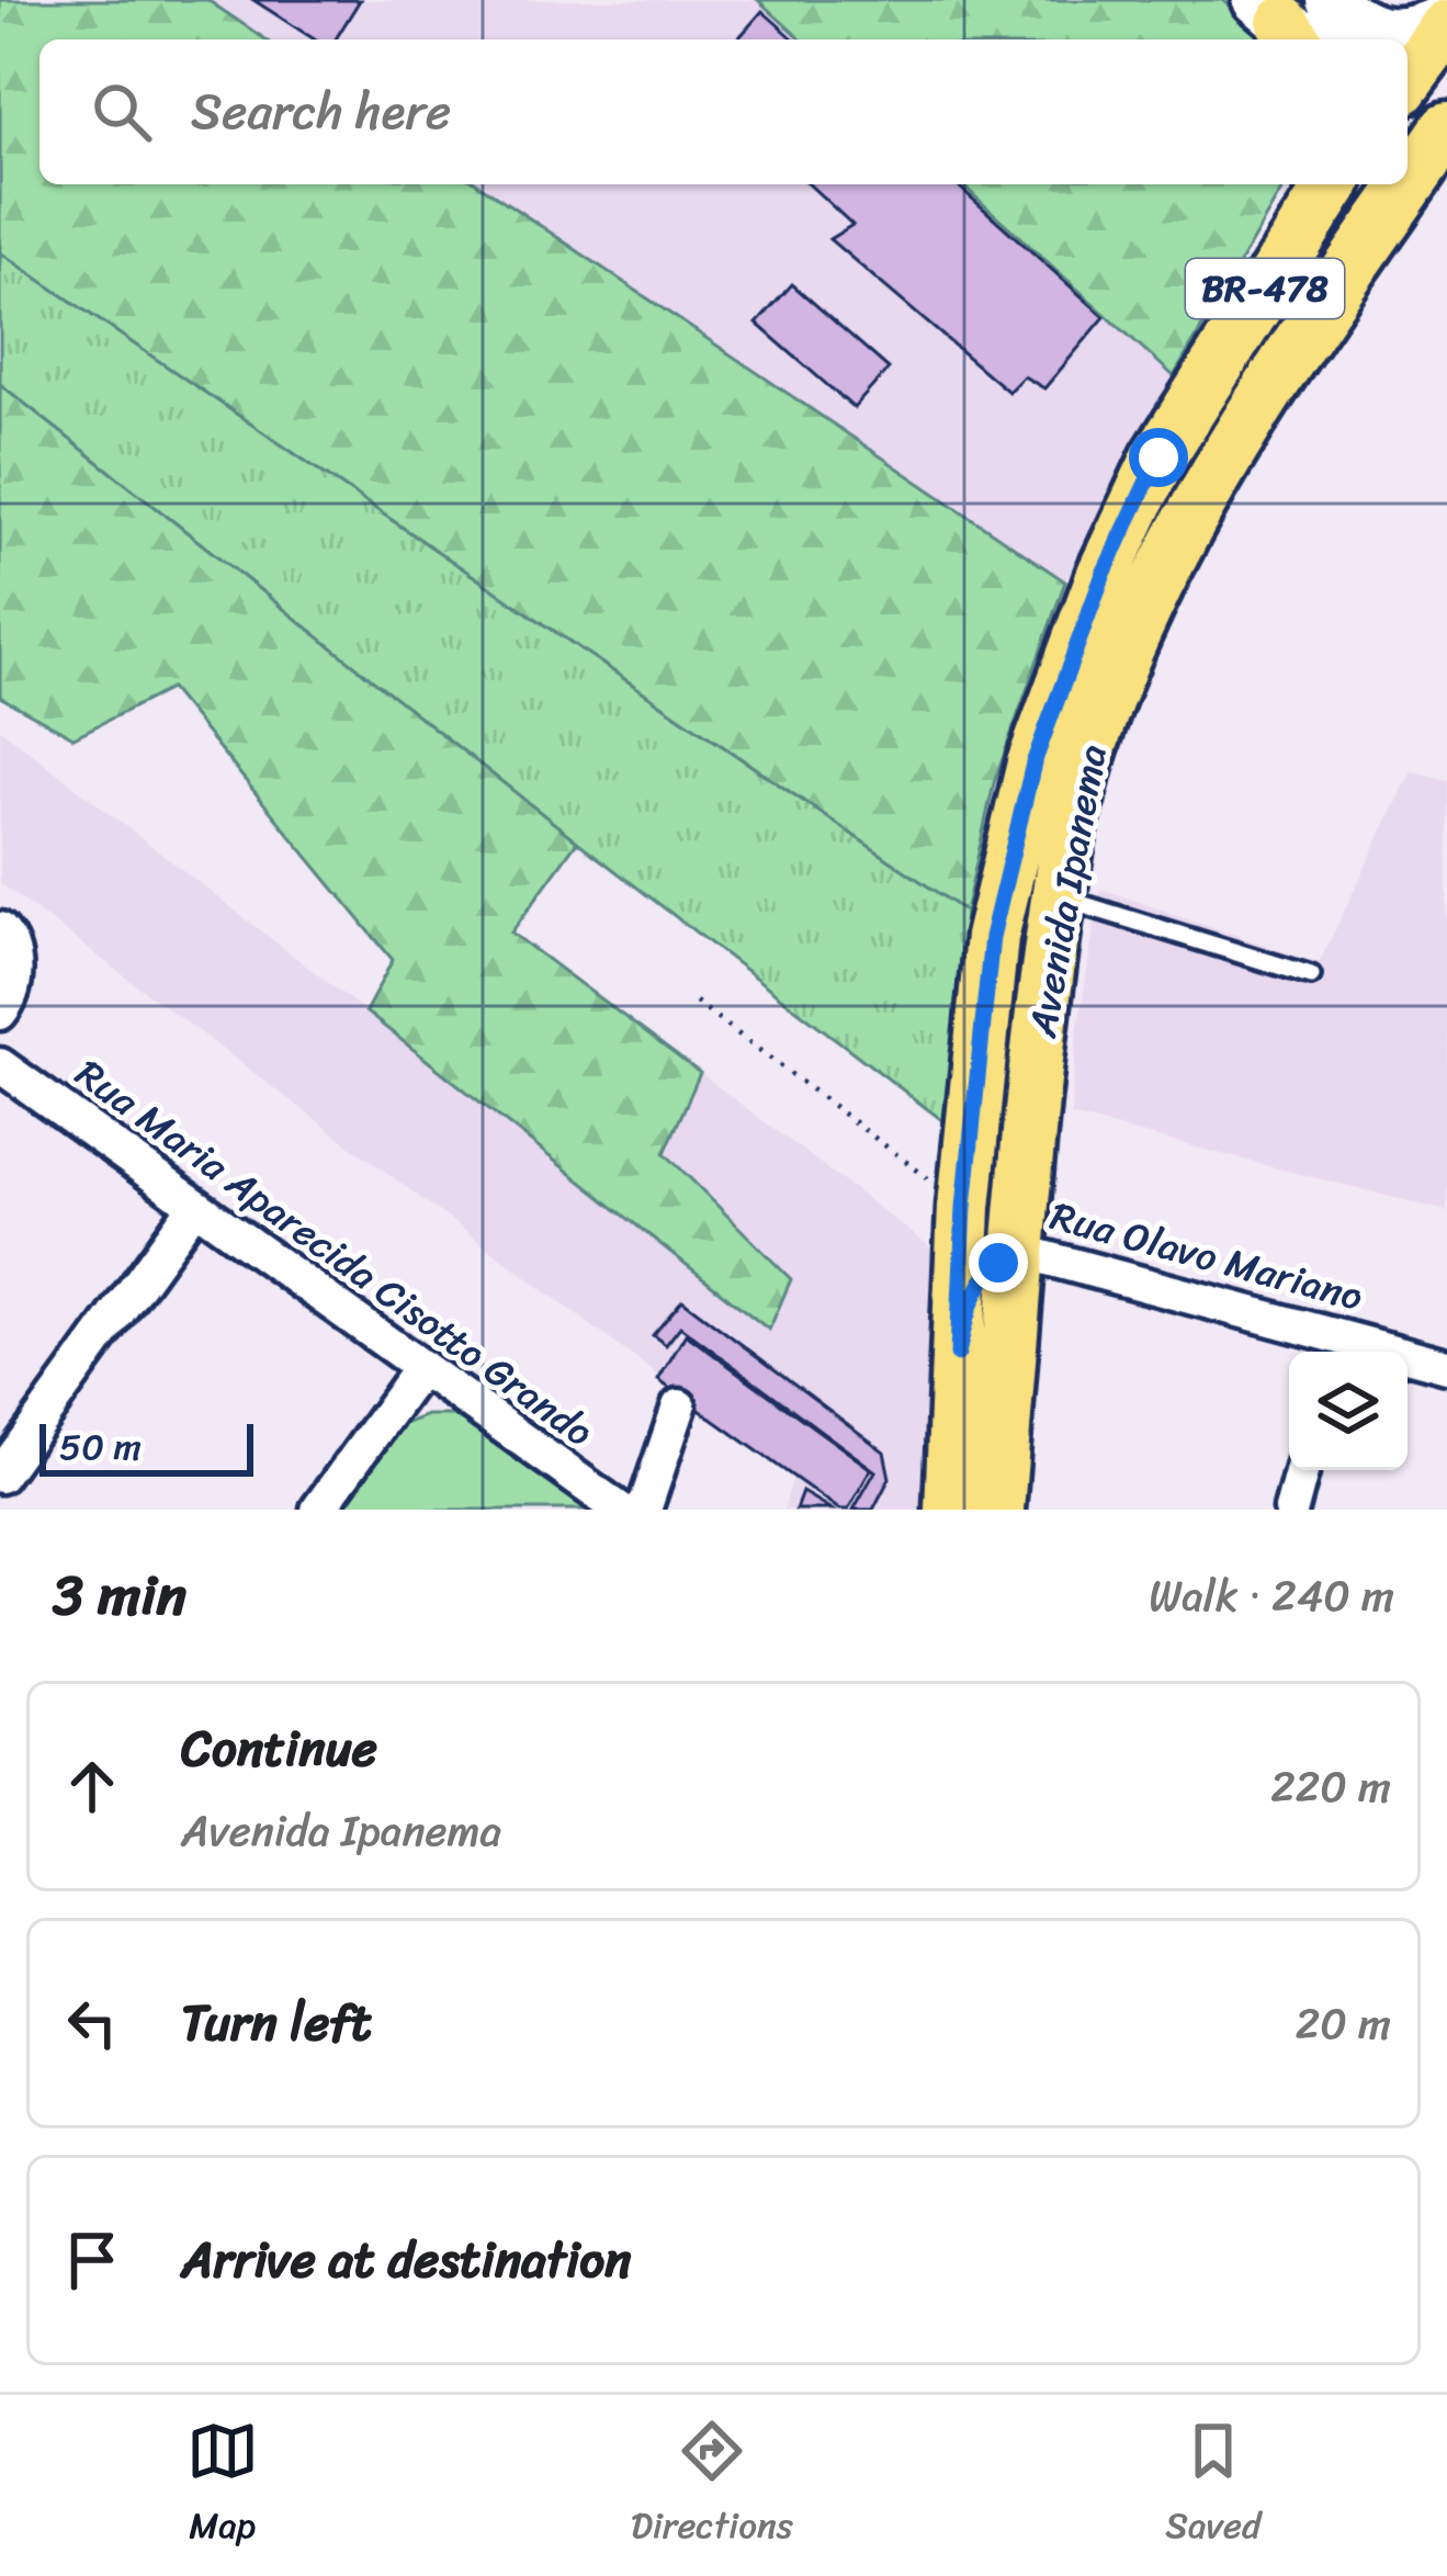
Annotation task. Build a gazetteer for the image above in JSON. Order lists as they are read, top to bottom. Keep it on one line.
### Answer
{"streets":{"main road":["BR-478","Avenida Ipanema"],"street":["Rua Maria Aparecida Cisotto Grando","Rua Olavo Mariano"]},"crossings":[["Avenida Ipanema","Rua Olavo Mariano"]],"scale_bar":"50 m","page":{"search":"Search here","scale":"50 m","heading":["3 min","Walk · 240 m"],"list":[["Continue","Avenida Ipanema","220 m"],["Turn left","20 m"],"Arrive at destination"],"nav":["Map","Directions","Saved"]}}
